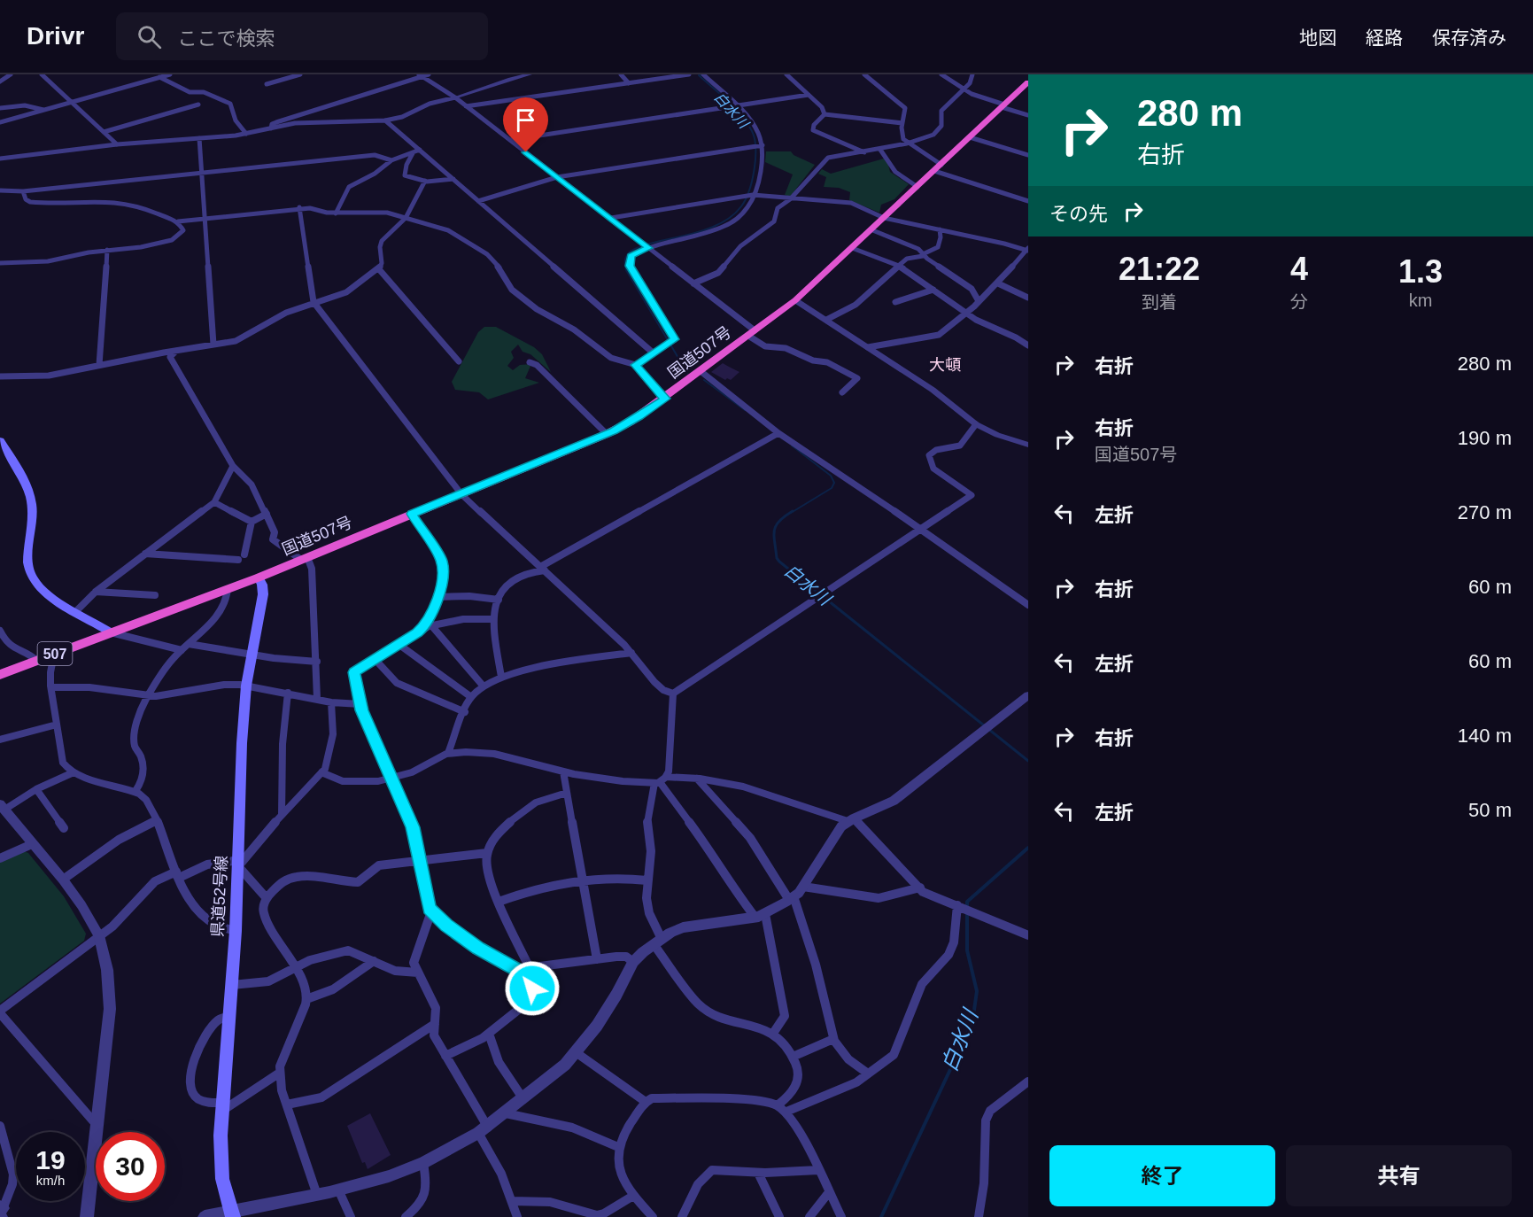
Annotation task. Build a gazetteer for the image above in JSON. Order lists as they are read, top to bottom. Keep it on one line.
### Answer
{"streets":{"highway":["国道507号","507"],"main road":["県道52号線"]},"crossings":[["国道507号","県道52号線"]],"districts":["大頓"],"water":["白水川"],"page":{"header":"Drivr","search":"ここで検索","nav":["地図","経路","保存済み"],"turn":["280 m","右折"],"then":"その先","eta":["21:22","到着","4","分","1.3","km"],"list":[{"name":"右折","value":"280 m"},{"name":"右折","note":"国道507号","value":"190 m"},{"name":"左折","value":"270 m"},{"name":"右折","value":"60 m"},{"name":"左折","value":"60 m"},{"name":"右折","value":"140 m"},{"name":"左折","value":"50 m"}],"speed":"19 km/h","limit":"30","buttons":["終了","共有"]}}
